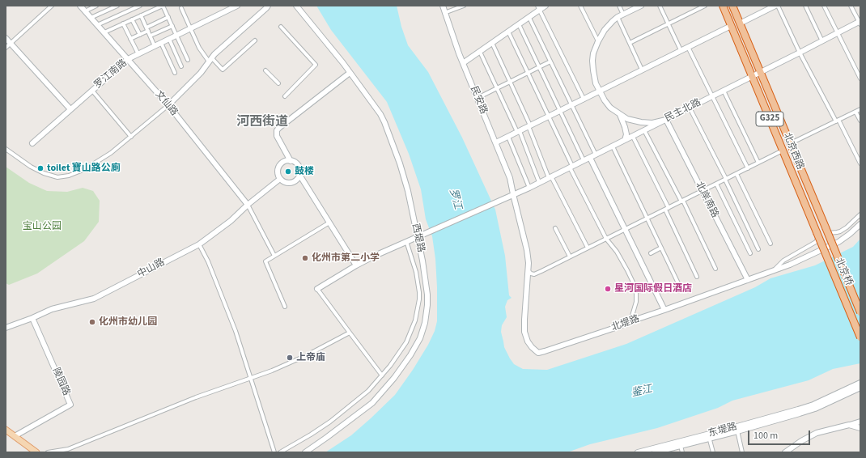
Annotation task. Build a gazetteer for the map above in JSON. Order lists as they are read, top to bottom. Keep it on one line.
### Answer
{"streets":{"highway":["G325","北京西路","北京桥"],"street":["罗江南路","民安路","文仙路","民主北路","北岸南路","西堤路","中山路","北堤路","陵园路","东堤路"]},"crossings":[["罗江南路","文仙路"],["民安路","民主北路"],["民安路","北堤路"],["文仙路","中山路"],["民主北路","北京西路"],["民主北路","北岸南路"],["民主北路","西堤路"],["民主北路","北堤路"],["北京西路","北京桥"],["北岸南路","北堤路"],["中山路","陵园路"]],"districts":["河西街道"],"water":["罗江","鉴江"],"parks":["宝山公园"],"places":["toilet 寶山路公廁","鼓楼","化州市第二小学","星河国际假日酒店","化州市幼儿园","上帝庙"],"scale_bar":"100 m"}
